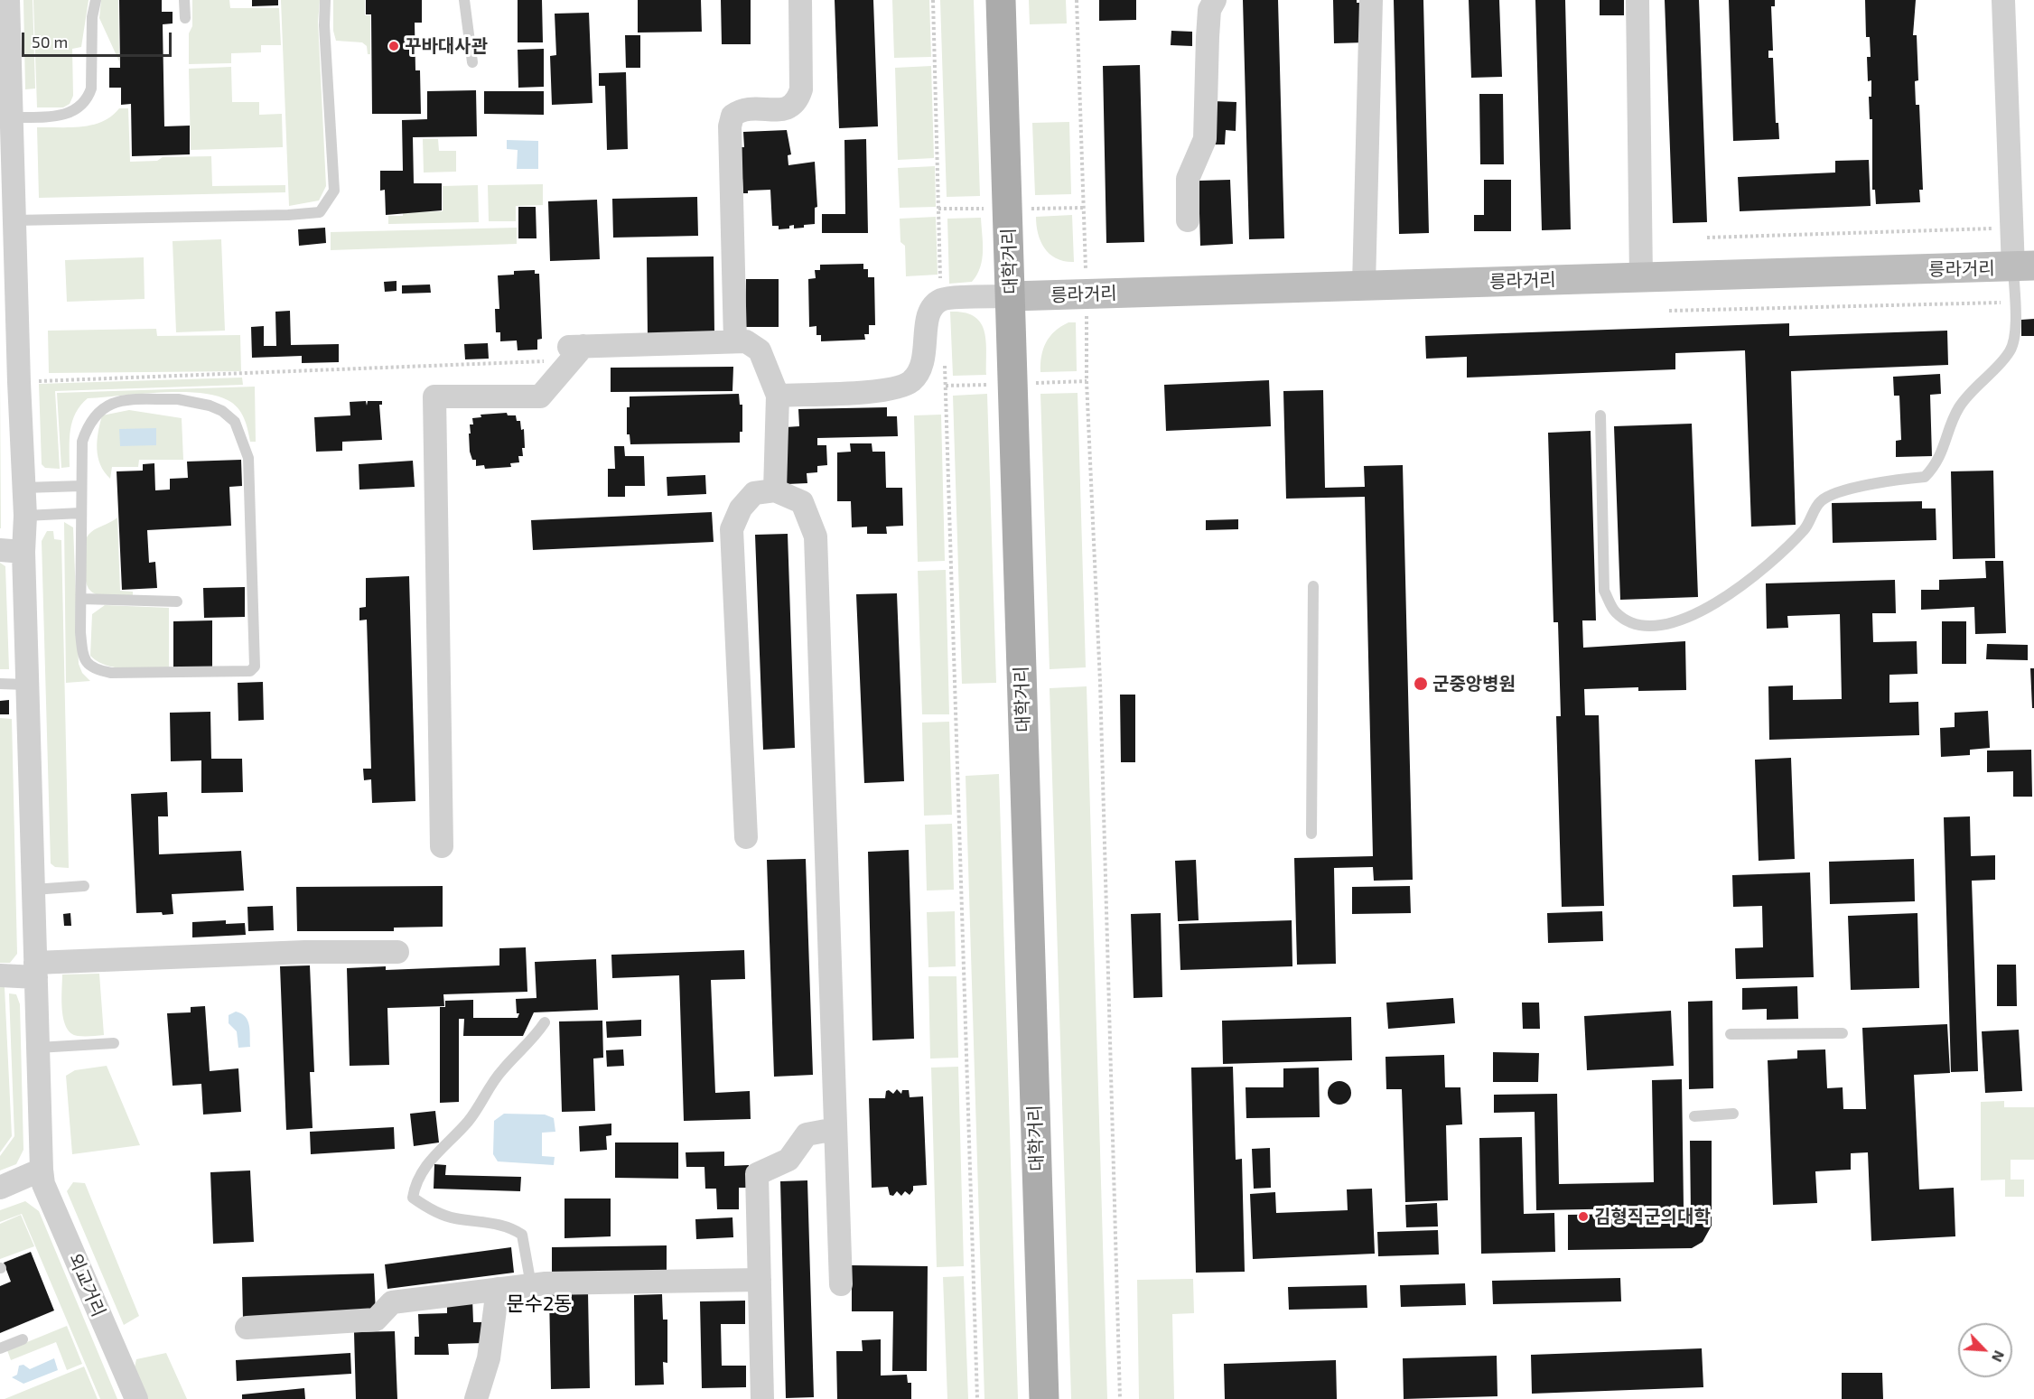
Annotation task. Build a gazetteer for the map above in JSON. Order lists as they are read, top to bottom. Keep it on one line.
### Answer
{"streets":{"main road":["대학거리","릉라거리"],"street":["외교거리"]},"crossings":[["대학거리","릉라거리"]],"districts":["문수2동"],"places":["꾸바대사관","군중앙병원","김형직군의대학"],"scale_bar":"50 m","north":"bottom right"}
